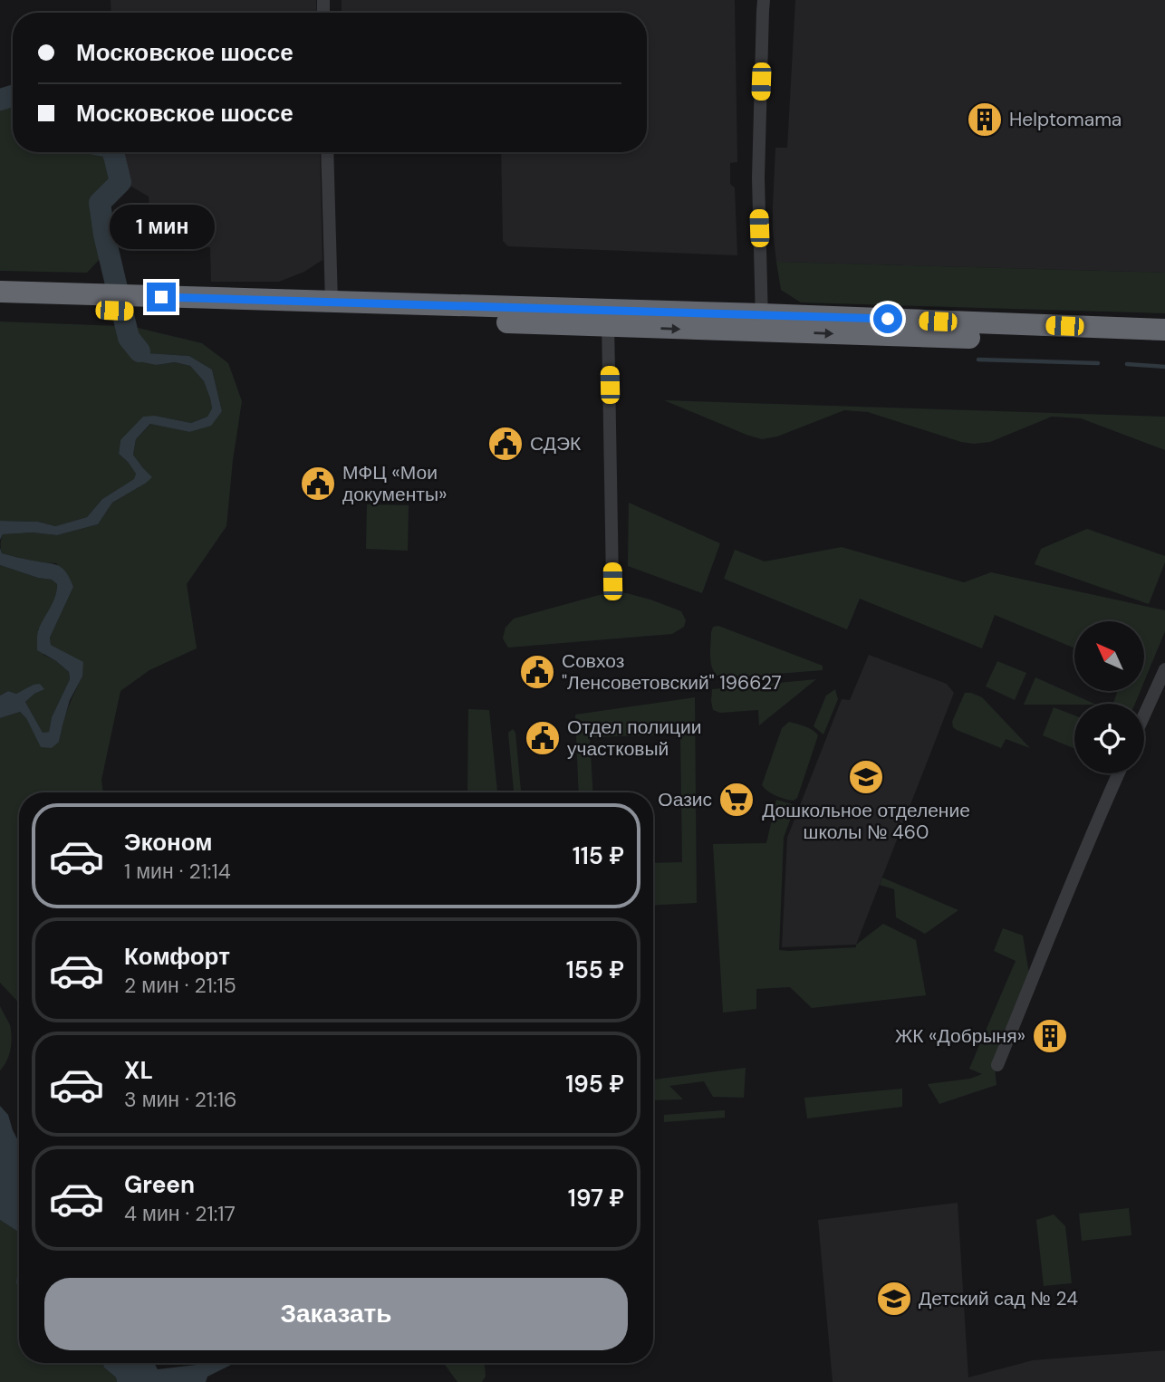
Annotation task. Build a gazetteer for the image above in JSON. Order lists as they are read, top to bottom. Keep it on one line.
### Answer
{"places":{"building":["Helptomama","ЖК «Добрыня»"],"public building":["СДЭК","МФЦ «Мои документы»","Совхоз \"Ленсоветовский\" 196627","Отдел полиции участковый"],"school or university":["Дошкольное отделение школы № 460","Детский сад № 24"],"supermarket":["Оазис"]},"north":"top left","page":{"banner":["Московское шоссе","Московское шоссе"],"bubble":"1 мин","list":[{"name":"Эконом","note":"1 мин · 21:14","value":"115 ₽"},{"name":"Комфорт","note":"2 мин · 21:15","value":"155 ₽"},{"name":"XL","note":"3 мин · 21:16","value":"195 ₽"},{"name":"Green","note":"4 мин · 21:17","value":"197 ₽"}],"buttons":"Заказать"}}
